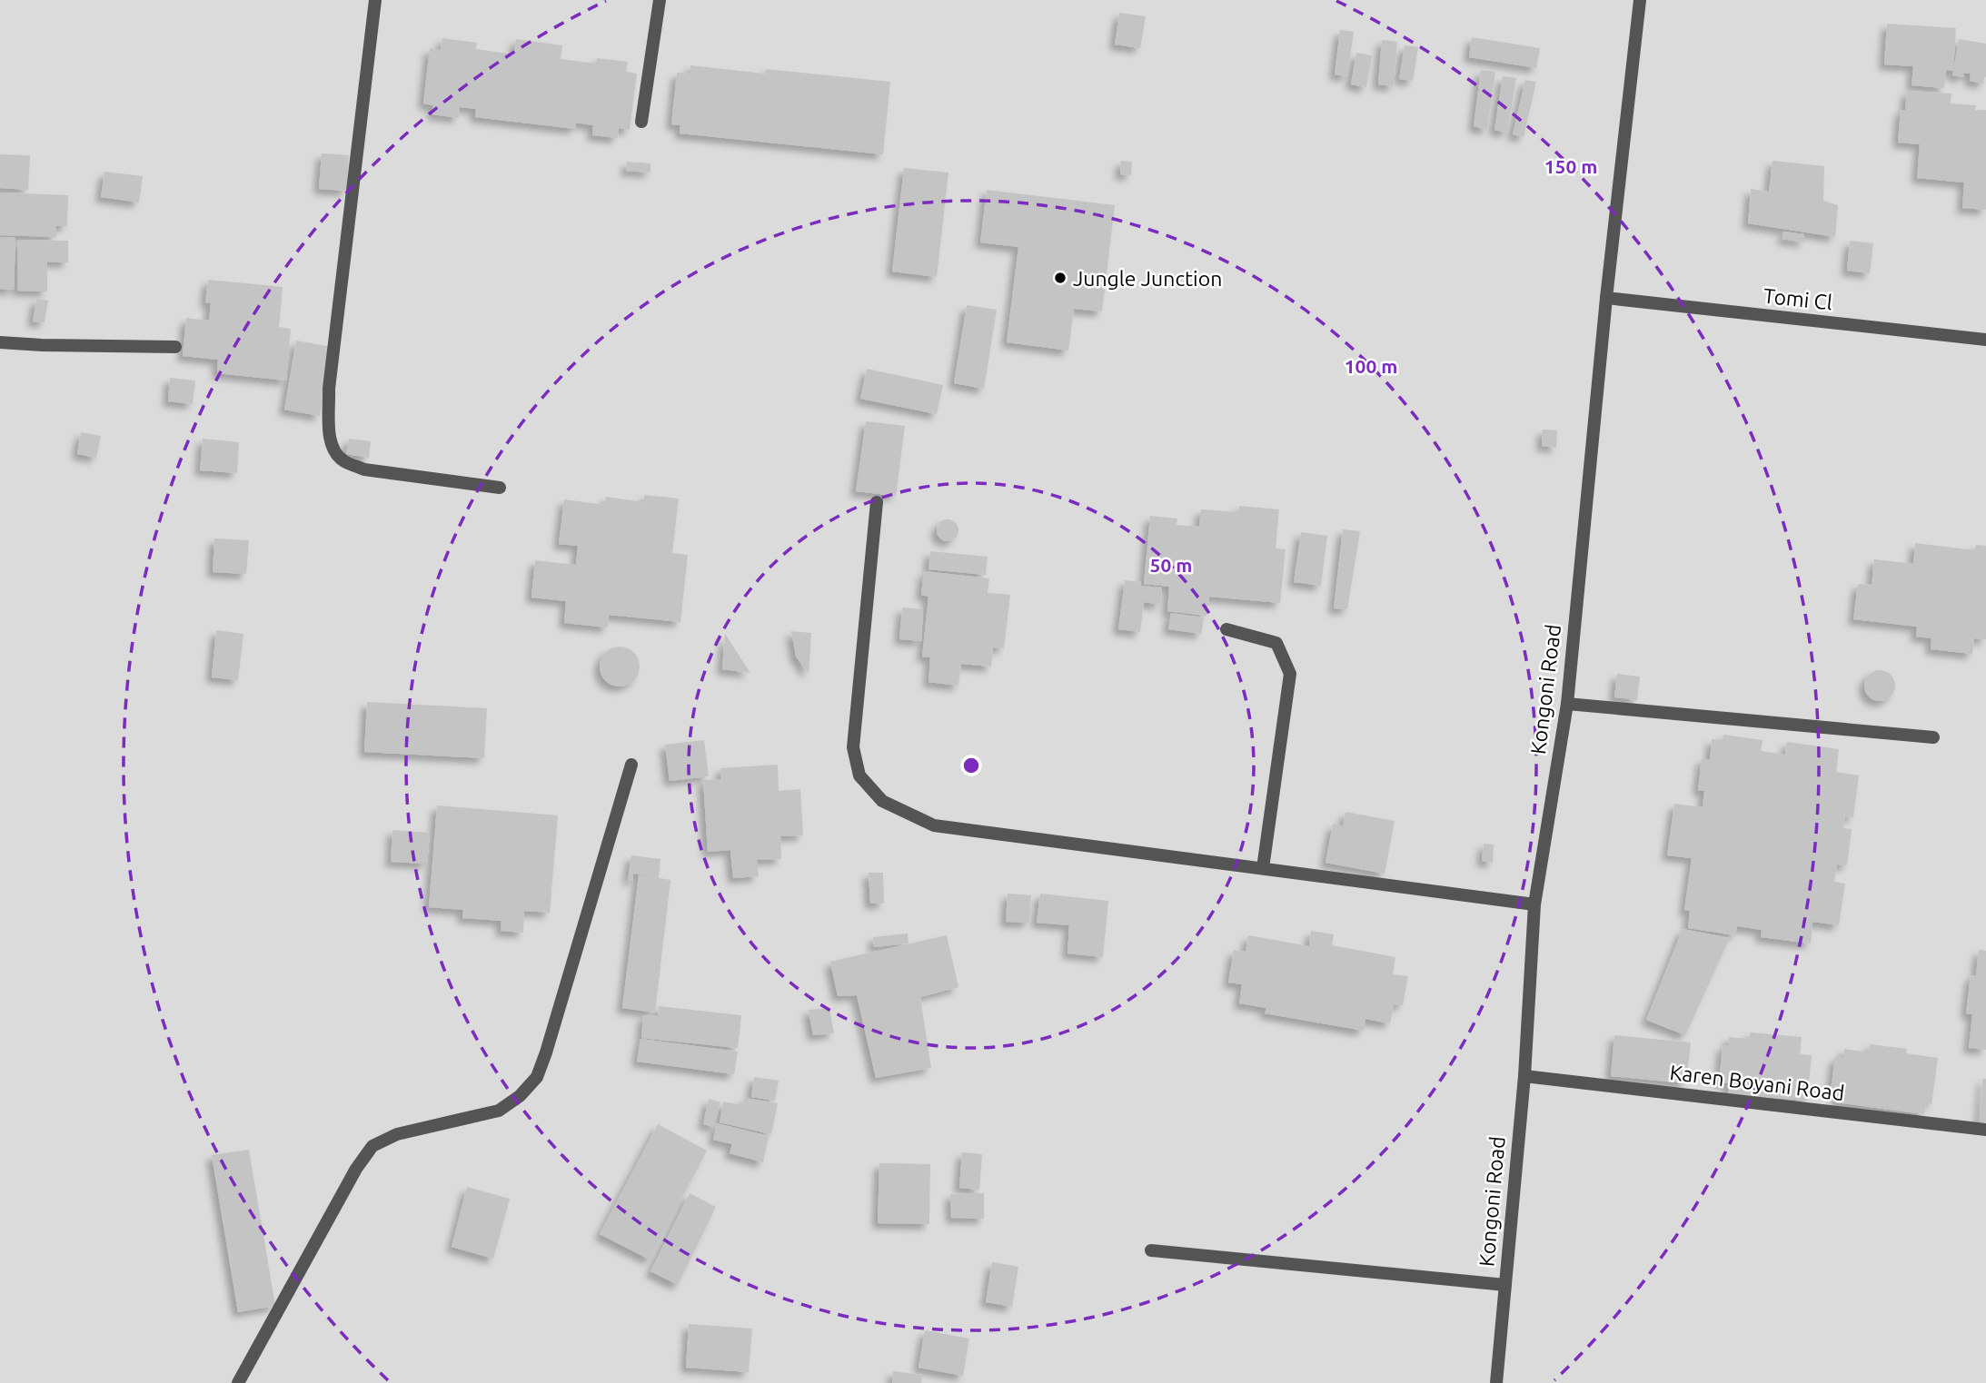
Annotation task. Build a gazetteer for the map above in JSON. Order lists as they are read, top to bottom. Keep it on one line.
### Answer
{"streets":{"street":["Tomi Cl","Kongoni Road","Karen Boyani Road"]},"crossings":[["Tomi Cl","Kongoni Road"],["Kongoni Road","Karen Boyani Road"]],"places":["Jungle Junction"],"rings":["150 m","100 m","50 m"]}
